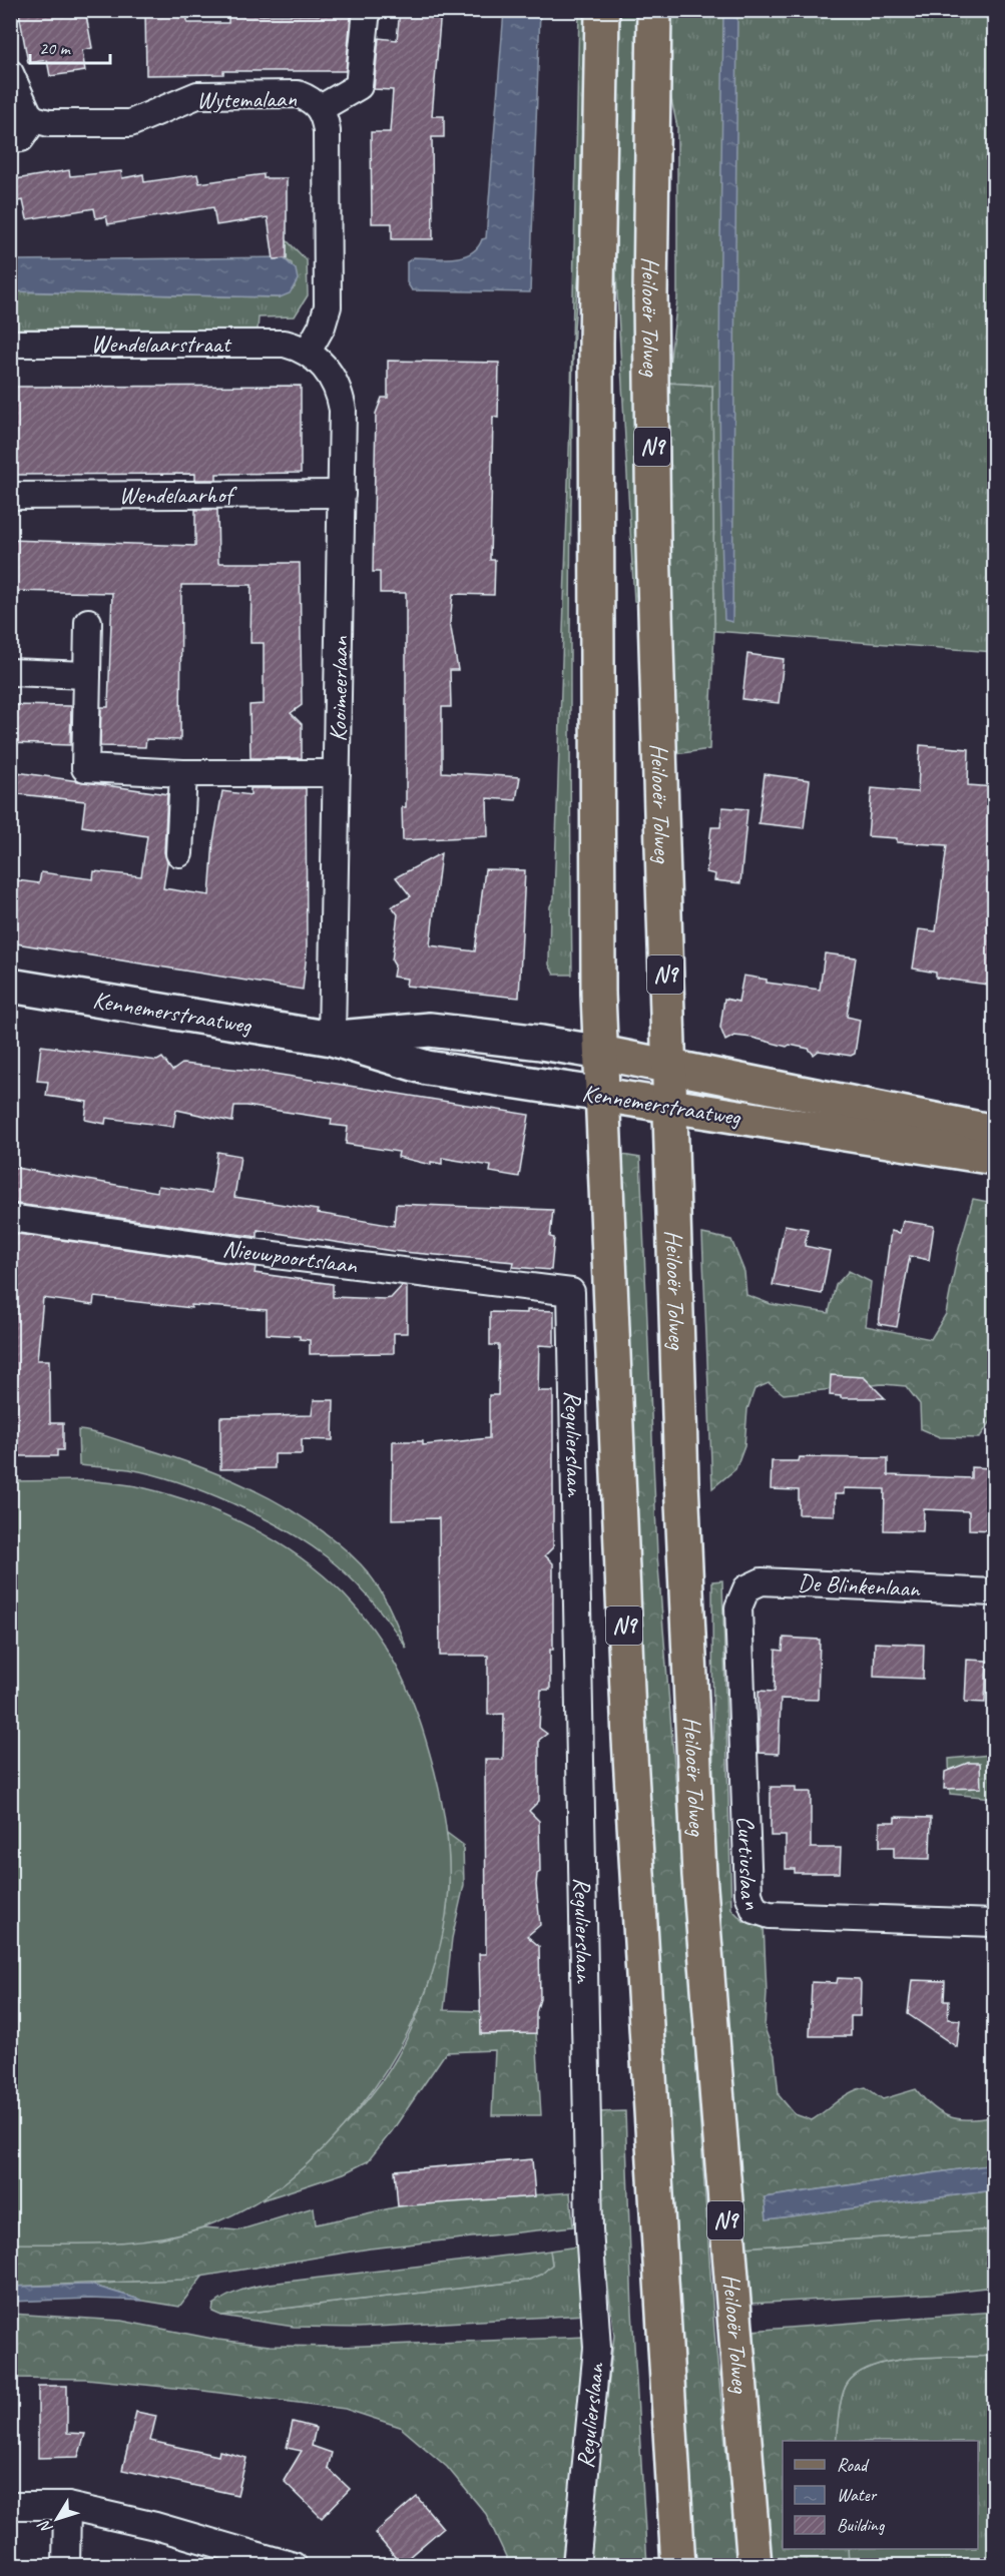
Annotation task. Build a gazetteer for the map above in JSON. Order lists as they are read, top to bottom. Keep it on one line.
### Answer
{"streets":{"main road":["Heilooër Tolweg","N9","Kennemerstraatweg"],"street":["Wytemalaan","Wendelaarstraat","Wendelaarhof","Kooimeerlaan","Nieuwpoortslaan","Regulierslaan","De Blinkenlaan","Curtiuslaan"]},"crossings":[["Wytemalaan","Wendelaarstraat"],["Wytemalaan","Kooimeerlaan"],["Heilooër Tolweg","Kennemerstraatweg"],["Wendelaarstraat","Kooimeerlaan"],["N9","Kennemerstraatweg"],["Wendelaarhof","Kooimeerlaan"],["Kooimeerlaan","Kennemerstraatweg"],["Nieuwpoortslaan","Regulierslaan"],["De Blinkenlaan","Curtiuslaan"]],"legend":["Road","Water","Building"],"scale_bar":"20 m","north":"bottom left"}
